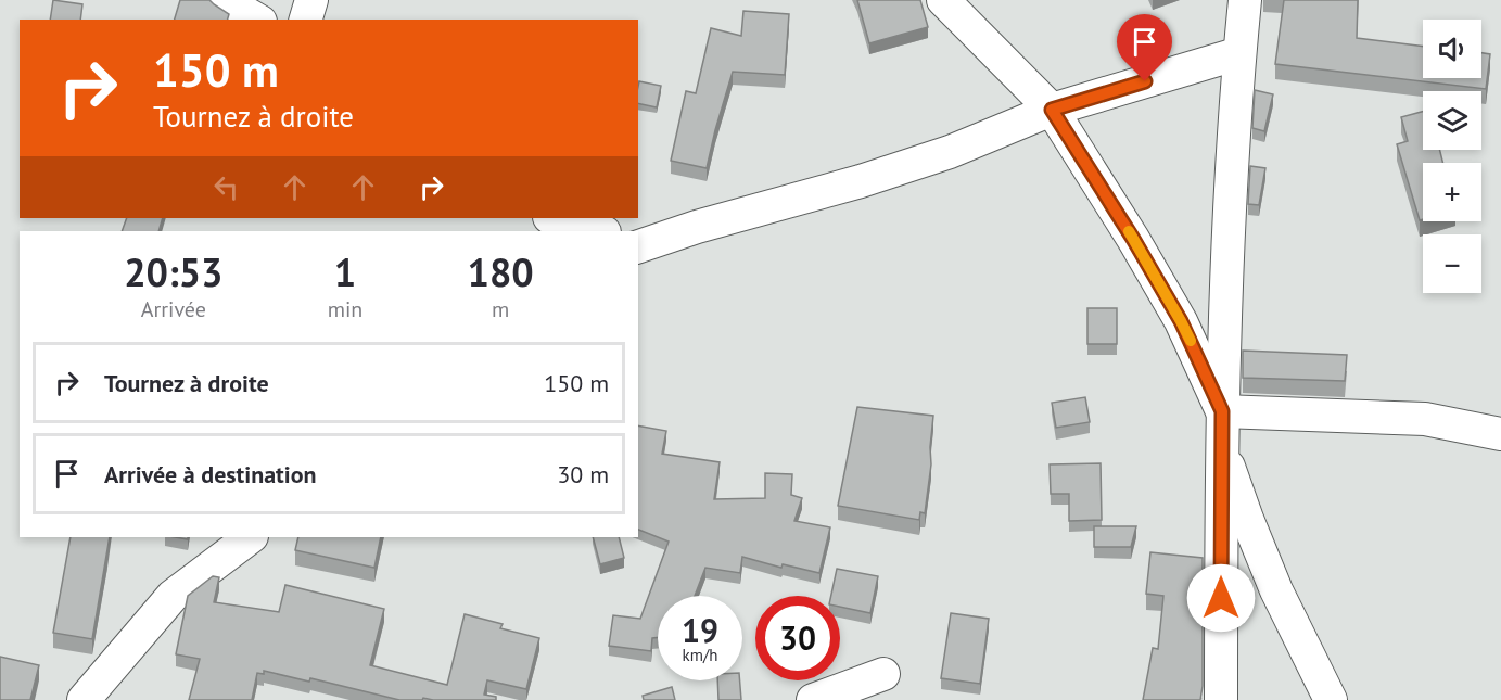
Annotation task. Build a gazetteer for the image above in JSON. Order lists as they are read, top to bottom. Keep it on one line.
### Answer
{"page":{"map_buttons":["+","−"],"turn":["150 m","Tournez à droite"],"eta":["20:53","Arrivée","1","min","180","m"],"list":[{"name":"Tournez à droite","value":"150 m"},{"name":"Arrivée à destination","value":"30 m"}],"speed":"19 km/h","limit":"30"}}
